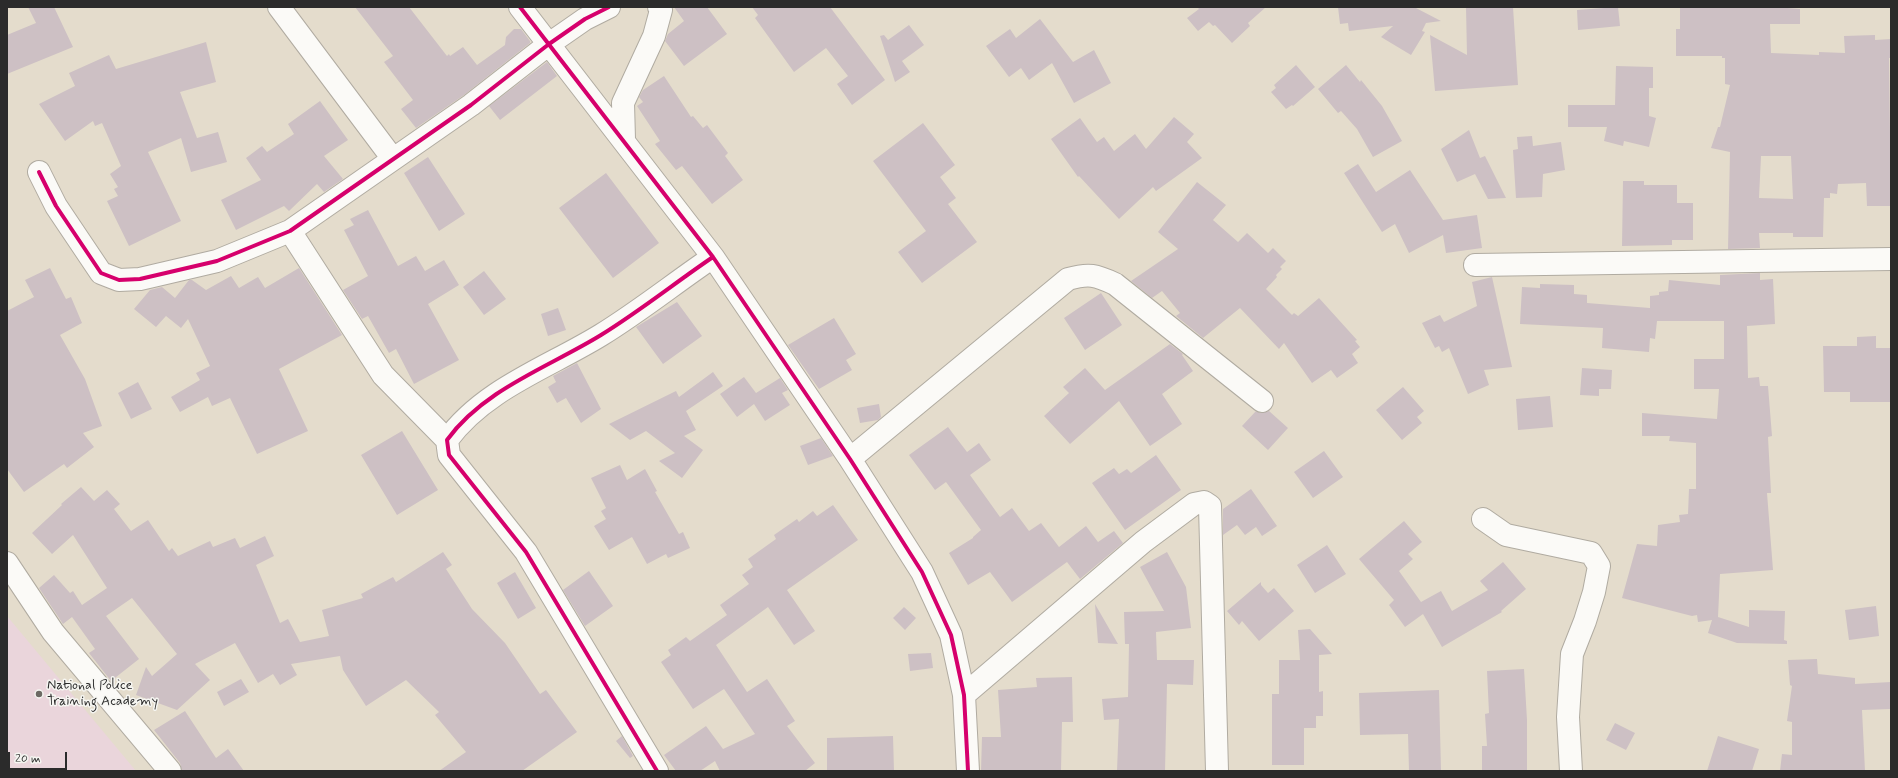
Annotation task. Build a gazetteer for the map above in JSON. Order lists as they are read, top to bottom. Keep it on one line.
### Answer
{"places":["National Police Training Academy"],"scale_bar":"20 m"}
